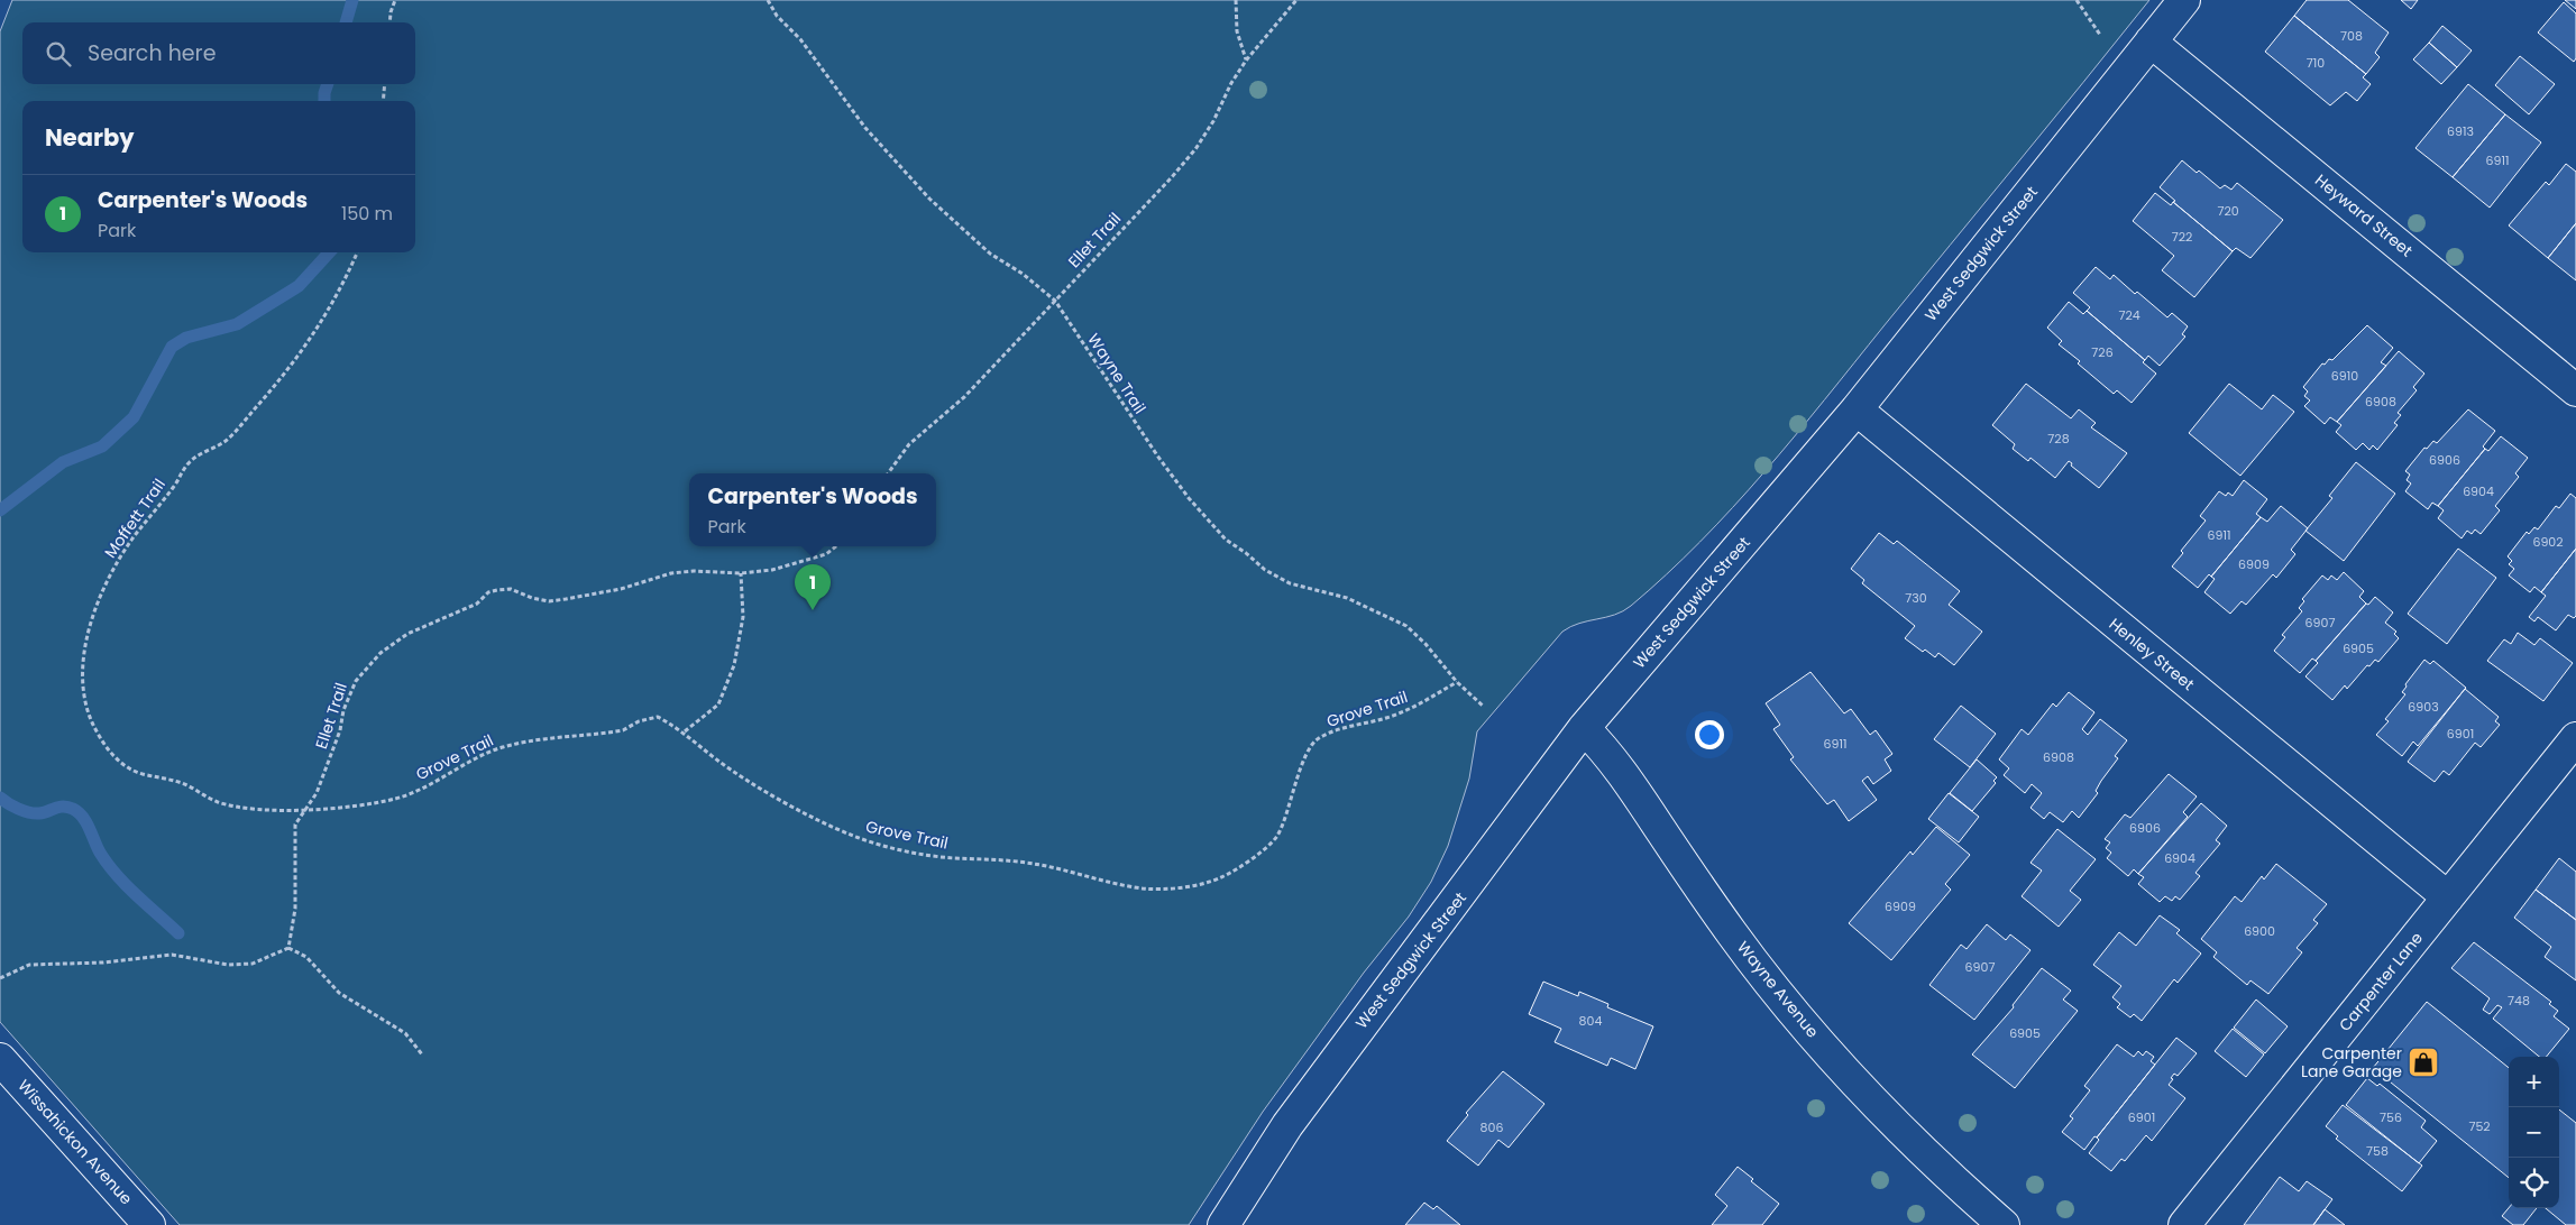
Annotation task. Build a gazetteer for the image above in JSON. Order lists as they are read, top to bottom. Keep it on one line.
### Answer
{"streets":{"street":["Heyward Street","West Sedgwick Street","Henley Street","Carpenter Lane","Wayne Avenue","Wissahickon Avenue"],"path":["Ellet Trail","Wayne Trail","Moffett Trail","Grove Trail"]},"crossings":[["Heyward Street","West Sedgwick Street"],["Ellet Trail","Wayne Trail"],["Ellet Trail","Moffett Trail"],["Ellet Trail","Grove Trail"],["West Sedgwick Street","Henley Street"],["West Sedgwick Street","Wayne Avenue"],["Wayne Trail","Grove Trail"],["Moffett Trail","Grove Trail"],["Henley Street","Carpenter Lane"]],"places":{"shop":["Carpenter Lane Garage"]},"house_numbers":["708","710","6913","6911","720","722","724","726","6910","6908","728","6906","6904","6911","6902","6909","730","6907","6905","6903","6901","6911","6908","6906","6904","6909","6900","6907","748","804","6905","6901","756","752","806","758"],"page":{"search":"Search here","heading":"Nearby","list":[{"mark":"1","name":"Carpenter's Woods","note":"Park","value":"150 m"}],"popup":["Carpenter's Woods","Park"],"pins":"1","map_buttons":["+","−"]}}
